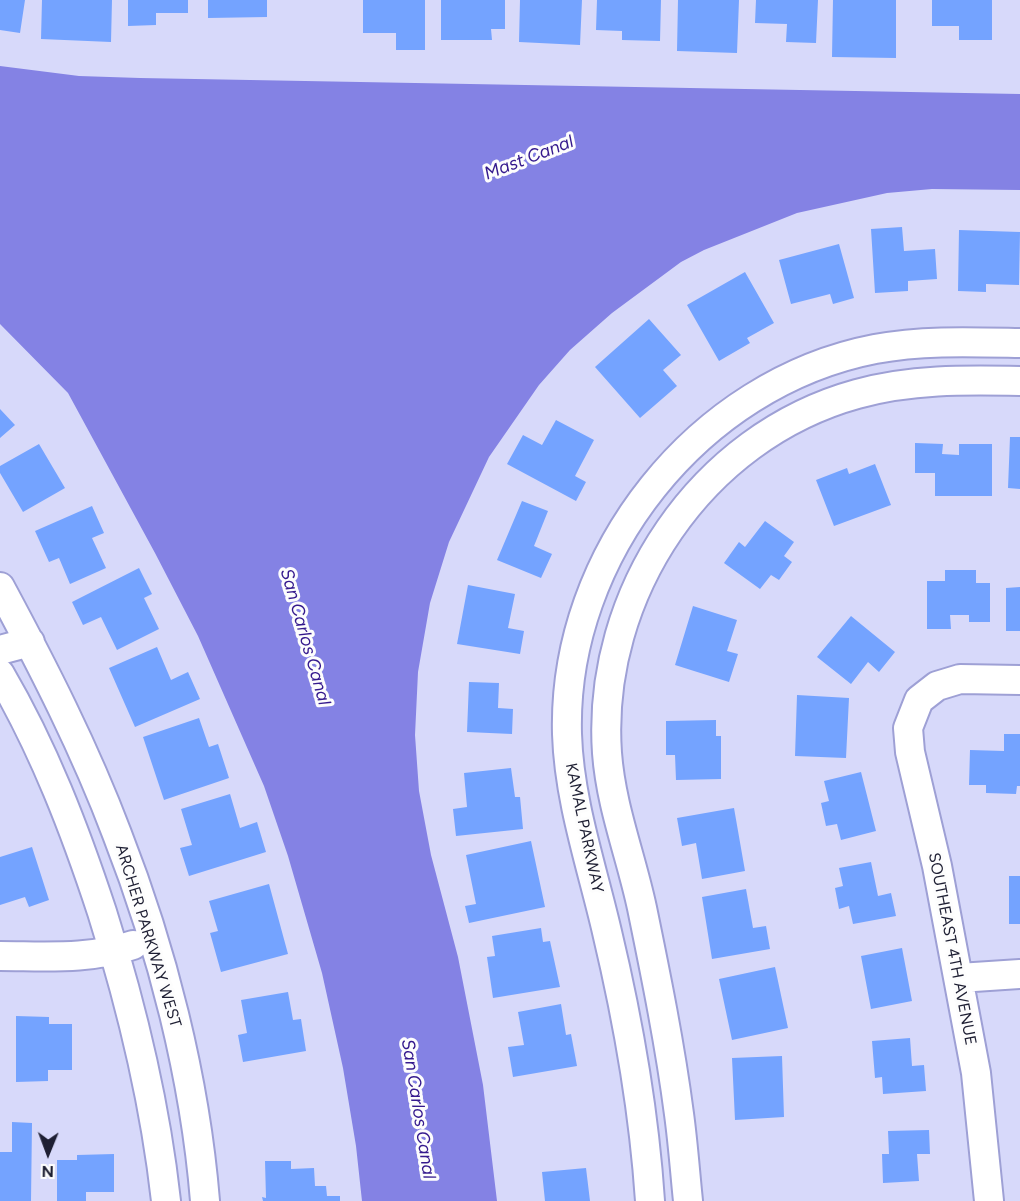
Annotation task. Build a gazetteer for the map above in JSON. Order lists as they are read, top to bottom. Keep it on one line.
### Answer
{"streets":{"street":["KAMAL PARKWAY","ARCHER PARKWAY WEST","SOUTHEAST 4TH AVENUE"]},"water":["Mast Canal","San Carlos Canal"],"north":"bottom"}
